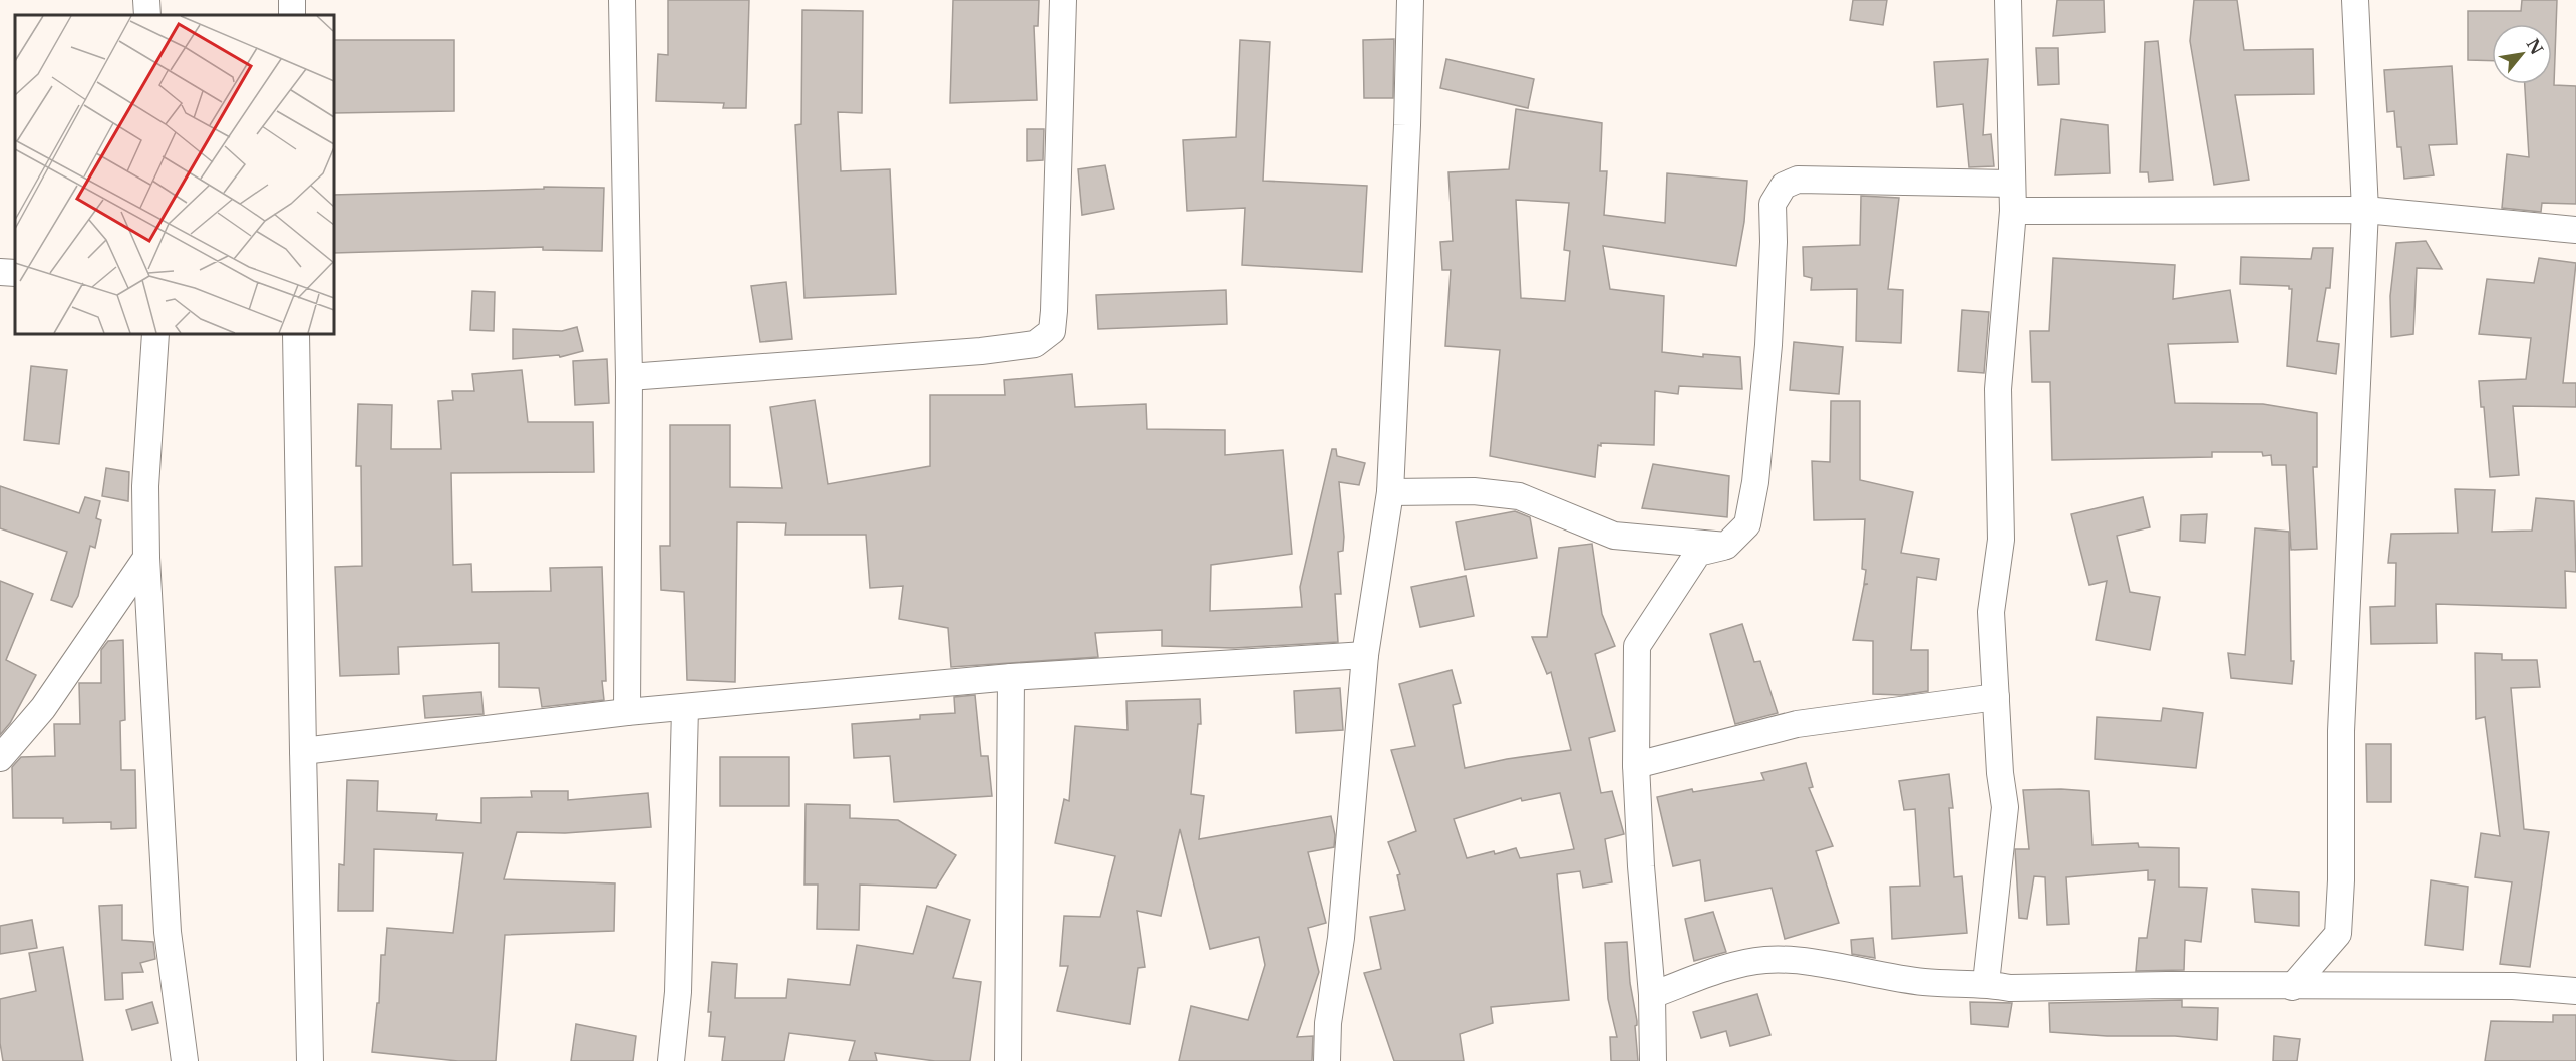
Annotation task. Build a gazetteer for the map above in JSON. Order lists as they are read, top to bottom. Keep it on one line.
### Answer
{"north":"top right"}
